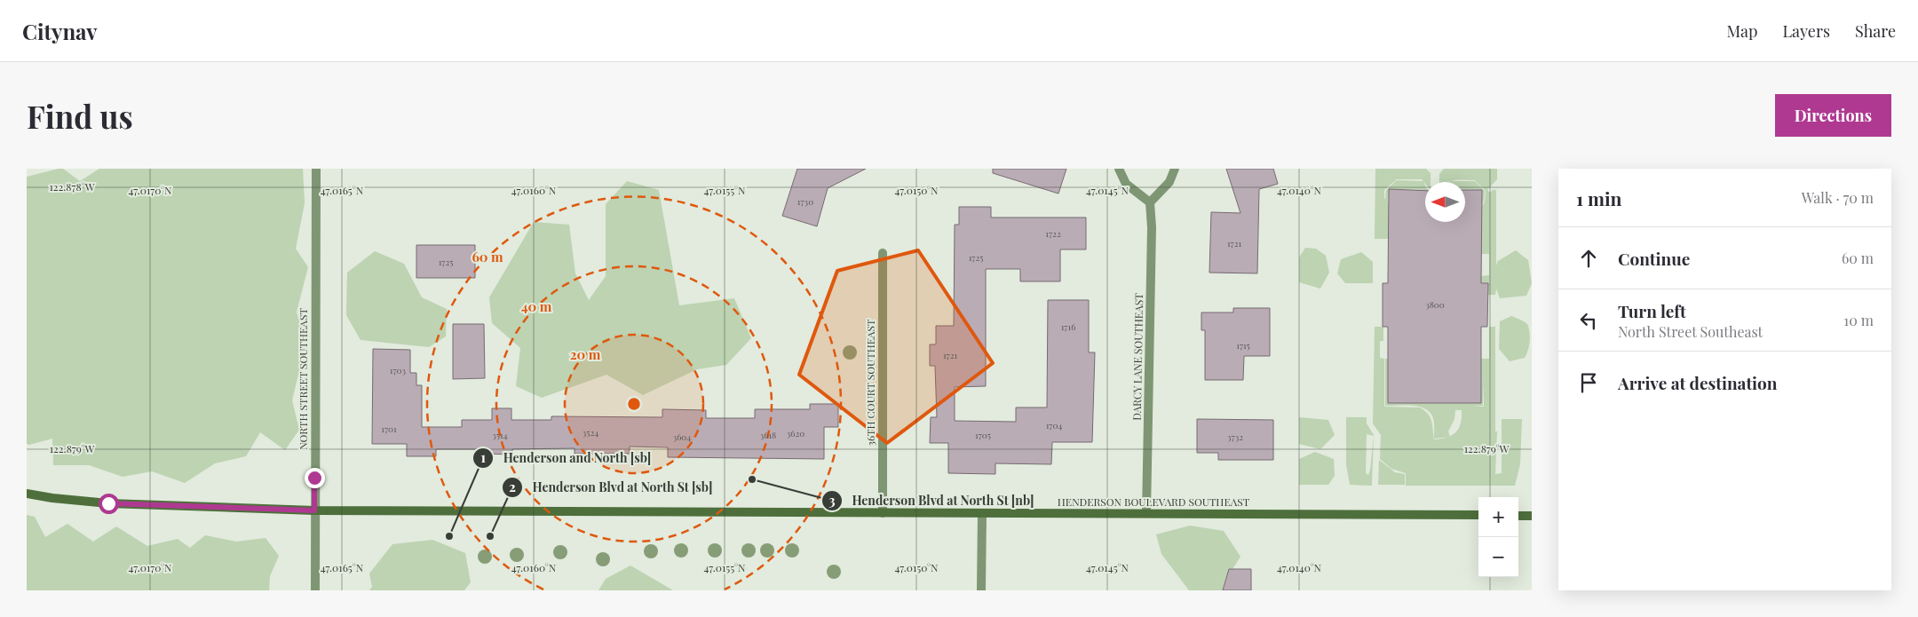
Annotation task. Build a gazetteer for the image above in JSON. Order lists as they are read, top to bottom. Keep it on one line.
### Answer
{"streets":{"main road":["HENDERSON BOULEVARD SOUTHEAST"],"street":["DARCY LANE SOUTHEAST","NORTH STREET SOUTHEAST","36TH COURT SOUTHEAST"]},"crossings":[["DARCY LANE SOUTHEAST","HENDERSON BOULEVARD SOUTHEAST"],["NORTH STREET SOUTHEAST","HENDERSON BOULEVARD SOUTHEAST"],["36TH COURT SOUTHEAST","HENDERSON BOULEVARD SOUTHEAST"]],"places":["Henderson Blvd at North St [nb]","Henderson and North [sb]","Henderson Blvd at North St [sb]"],"house_numbers":["1730","1722","1721","1725","1725","3800","1716","1715","1721","1703","1704","1701","3524","3620","3514","3618","1705","3604","3732"],"north":"left","page":{"header":"Citynav","nav":["Map","Layers","Share"],"buttons":"Directions","title":"Find us","heading":["1 min","Walk · 70 m"],"list":[["Continue","60 m"],["Turn left","North Street Southeast","10 m"],"Arrive at destination"],"map_buttons":["+","−"]},"coordinates":["122.878°W","47.0170°N","47.0165°N","47.0160°N","47.0155°N","47.0150°N","47.0145°N","47.0140°N","122.879°W"],"rings":["60 m","40 m","20 m"]}
